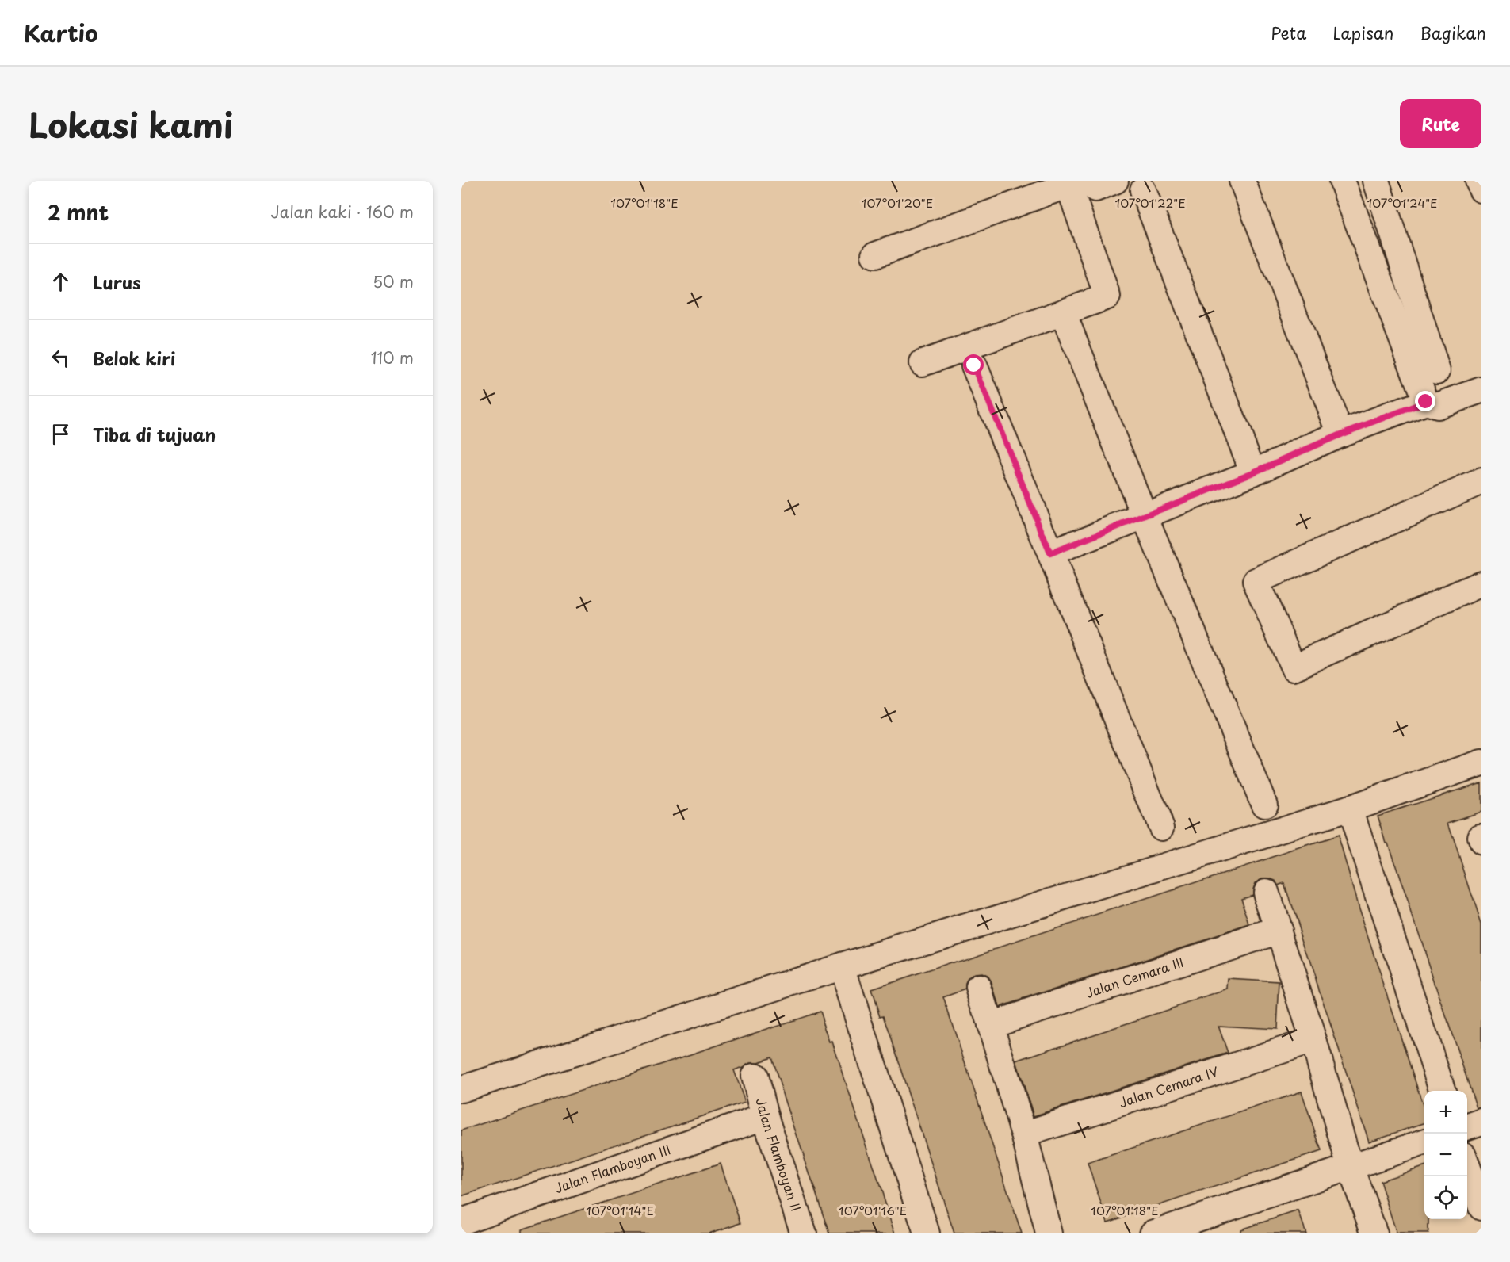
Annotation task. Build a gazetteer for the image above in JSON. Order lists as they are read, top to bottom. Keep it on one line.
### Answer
{"streets":{"street":["Jalan Cemara III","Jalan Cemara IV","Jalan Flamboyan II","Jalan Flamboyan III"]},"crossings":[["Jalan Flamboyan II","Jalan Flamboyan III"]],"page":{"header":"Kartio","nav":["Peta","Lapisan","Bagikan"],"title":"Lokasi kami","buttons":"Rute","heading":["2 mnt","Jalan kaki · 160 m"],"list":[["Lurus","50 m"],["Belok kiri","110 m"],"Tiba di tujuan"],"map_buttons":["+","−"]},"coordinates":["107°01'24\"E","107°01'18\"E","107°01'20\"E","107°01'22\"E","107°01'14\"E","107°01'16\"E"]}
